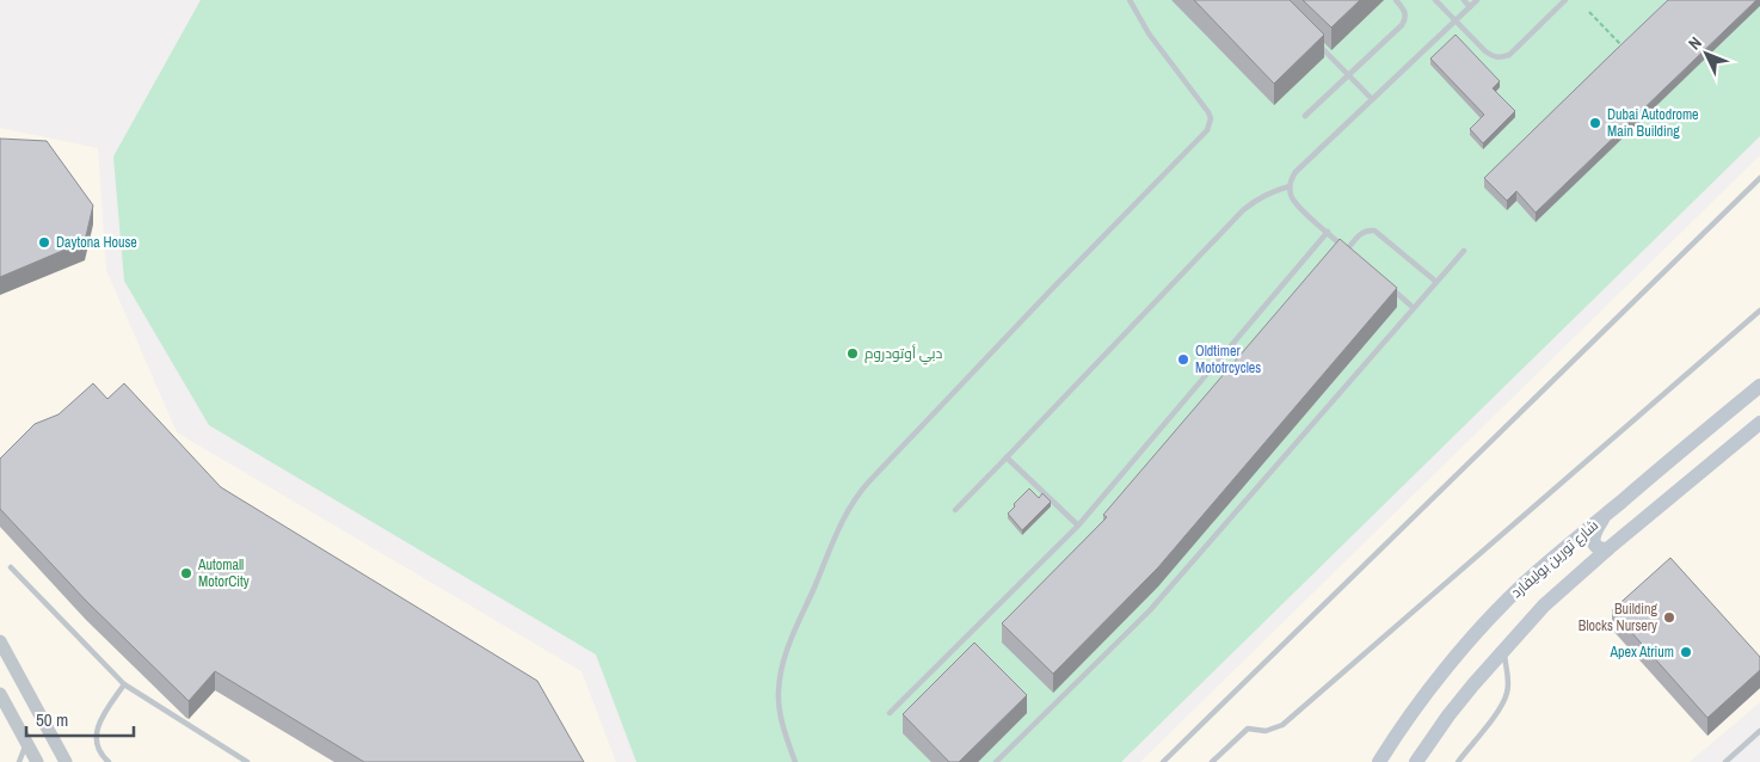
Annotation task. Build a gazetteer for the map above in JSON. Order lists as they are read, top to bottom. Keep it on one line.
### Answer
{"streets":{"main road":["شارع تورين بوليفارد"]},"places":["Dubai Autodrome Main Building","Daytona House","دبي أوتودروم","Oldtimer Mototrcycles","Automall MotorCity","Building Blocks Nursery","Apex Atrium"],"scale_bar":"50 m","north":"top left"}
